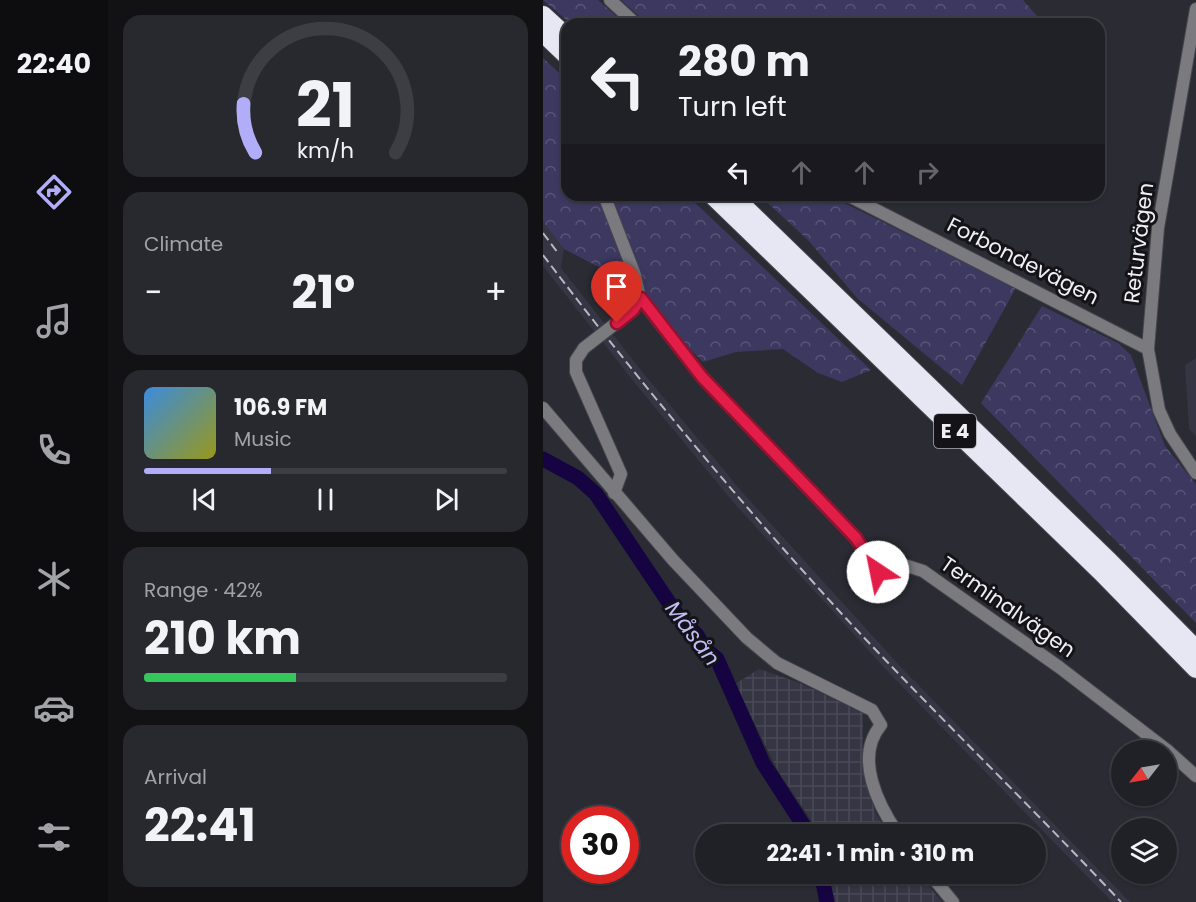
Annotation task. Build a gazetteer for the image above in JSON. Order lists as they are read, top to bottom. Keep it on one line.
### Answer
{"streets":{"highway":["E 4"],"street":["Returvägen","Forbondevägen","Terminalvägen"]},"crossings":[["Returvägen","Forbondevägen"]],"water":["Måsån"],"north":"bottom left","page":{"tabs":"22:40","turn":["280 m","Turn left"],"tile":["Climate",["Range · 42%","210 km"],["Arrival","22:41"]],"heat":["−","21°","+"],"song":["106.9 FM","Music"],"limit":"30","trip":"22:41 · 1 min · 310 m","gauge":["21","km/h"]}}
